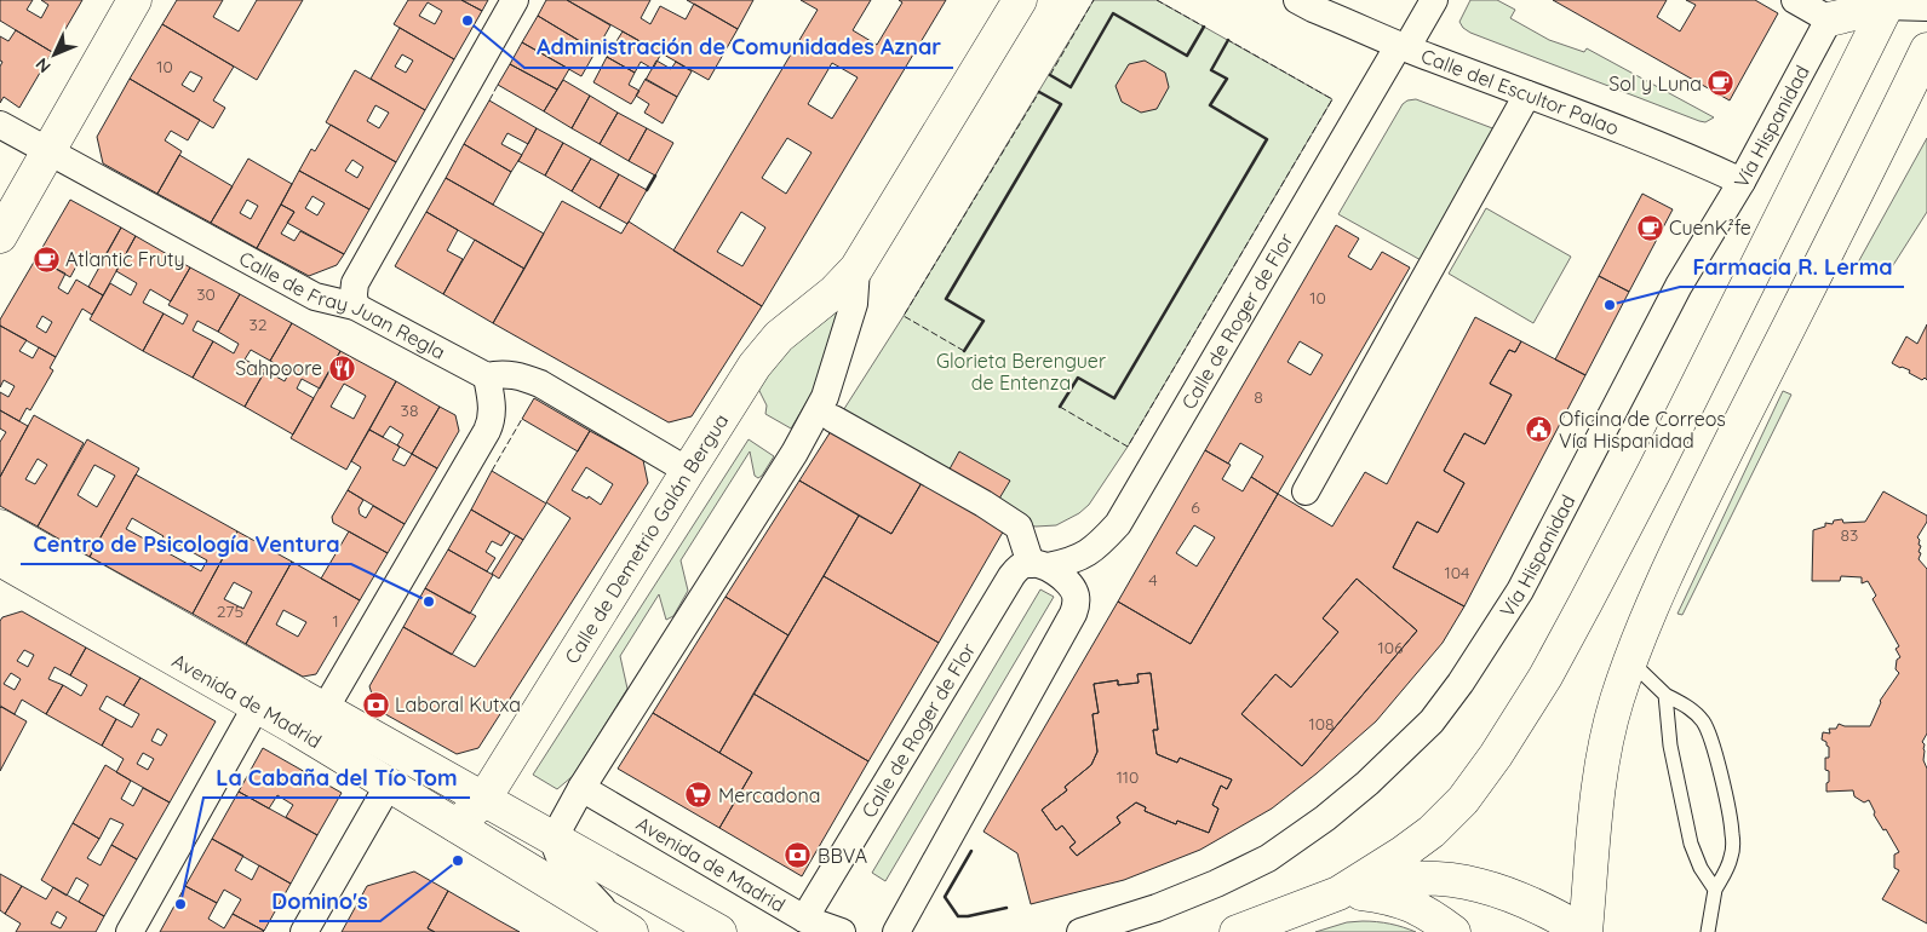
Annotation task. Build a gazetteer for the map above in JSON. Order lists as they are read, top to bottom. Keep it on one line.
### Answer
{"streets":{"main road":["Calle de Demetrio Galán Bergua","Avenida de Madrid"],"street":["Calle del Escultor Palao","Vía Hispanidad","Calle de Fray Juan Regla","Calle de Roger de Flor"]},"crossings":[["Calle del Escultor Palao","Vía Hispanidad"],["Calle del Escultor Palao","Calle de Roger de Flor"],["Calle de Fray Juan Regla","Calle de Demetrio Galán Bergua"],["Calle de Roger de Flor","Avenida de Madrid"],["Calle de Demetrio Galán Bergua","Avenida de Madrid"]],"parks":["Glorieta Berenguer de Entenza"],"places":{"other":["Administración de Comunidades Aznar","Farmacia R. Lerma","Centro de Psicología Ventura","Domino's","La Cabaña del Tío Tom"],"cafe":["Sol y Luna","CuenK²fe","Atlantic Fruty"],"restaurant":["Sahpoore"],"public building":["Oficina de Correos Vía Hispanidad"],"bank":["Laboral Kutxa","BBVA"],"supermarket":["Mercadona"]},"house_numbers":["10","30","10","32","8","38","6","83","104","4","275","1","106","108","110"],"north":"bottom left"}
